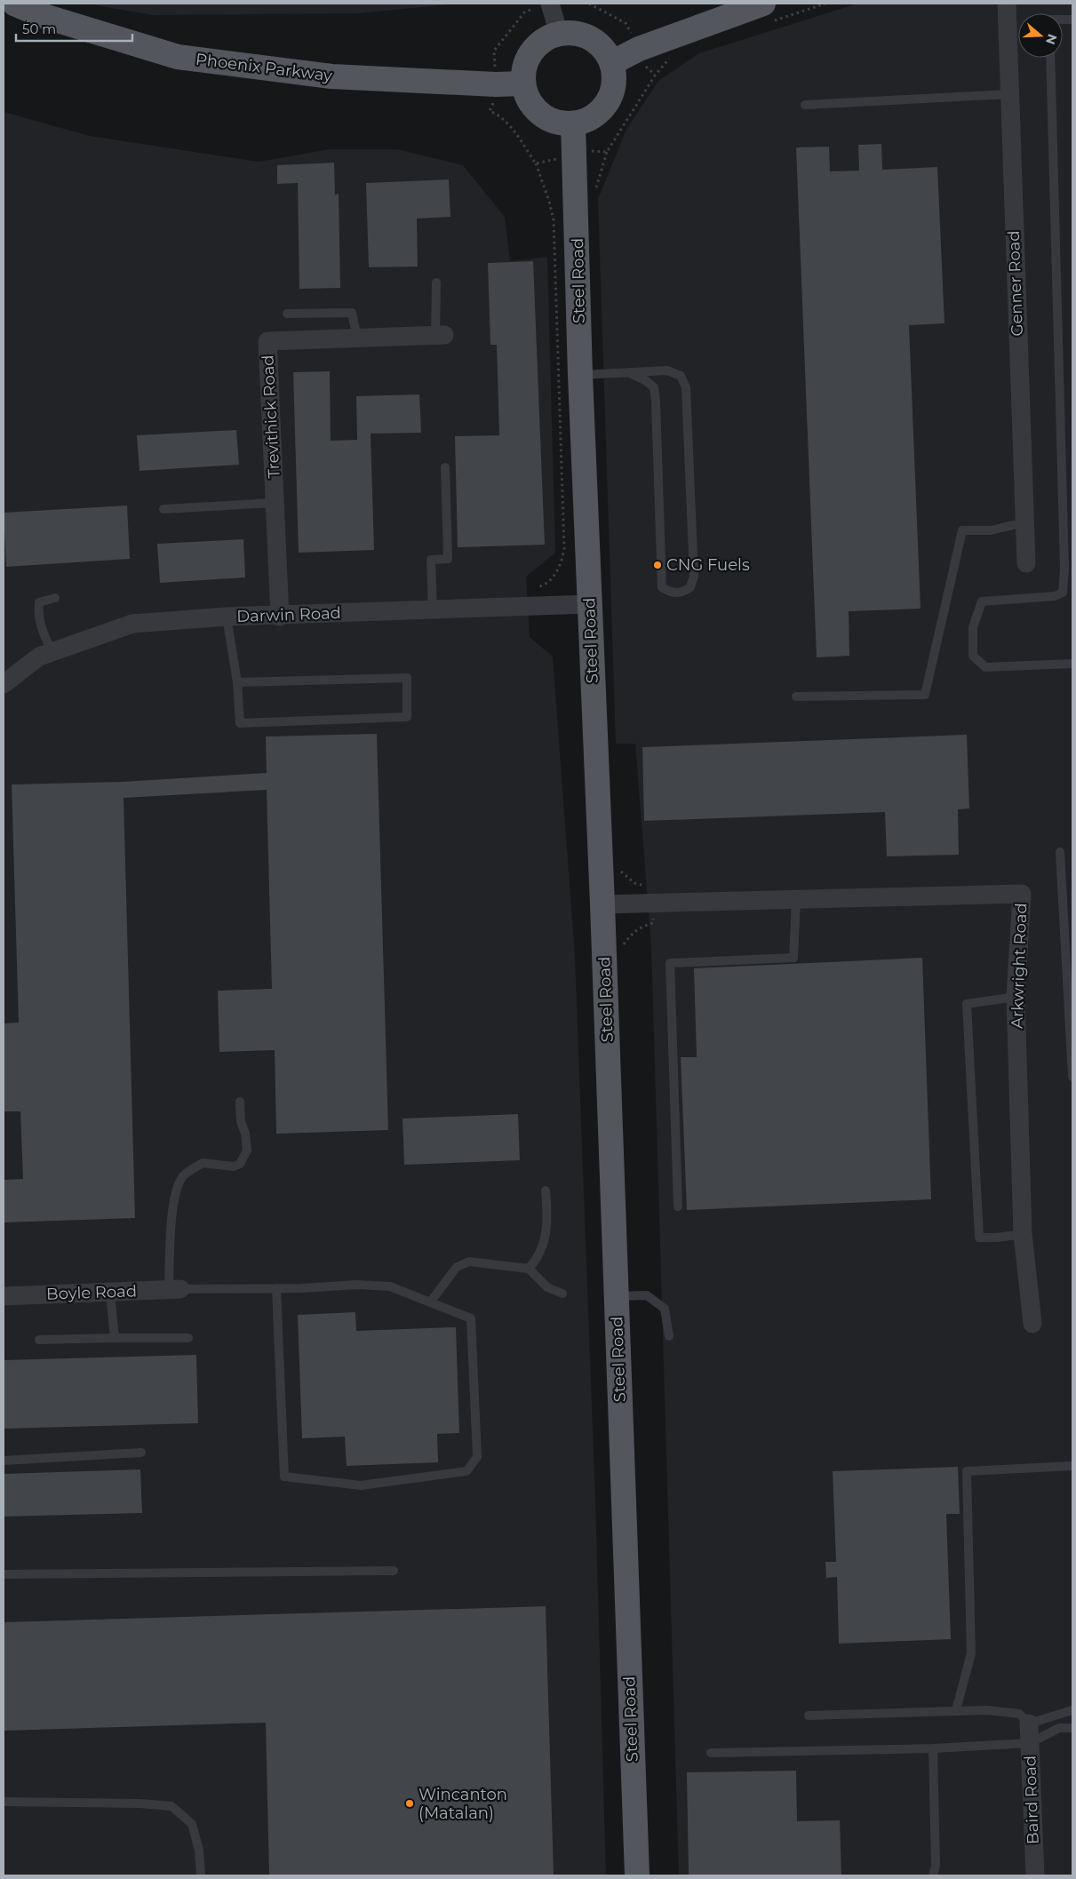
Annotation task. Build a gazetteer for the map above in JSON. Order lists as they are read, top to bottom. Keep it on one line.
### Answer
{"streets":{"main road":["Phoenix Parkway","Steel Road"],"street":["Genner Road","Trevithick Road","Darwin Road","Arkwright Road","Boyle Road","Baird Road"]},"crossings":[["Phoenix Parkway","Steel Road"],["Steel Road","Darwin Road"],["Steel Road","Arkwright Road"],["Trevithick Road","Darwin Road"]],"places":["CNG Fuels","Wincanton (Matalan)"],"scale_bar":"50 m","north":"right"}
